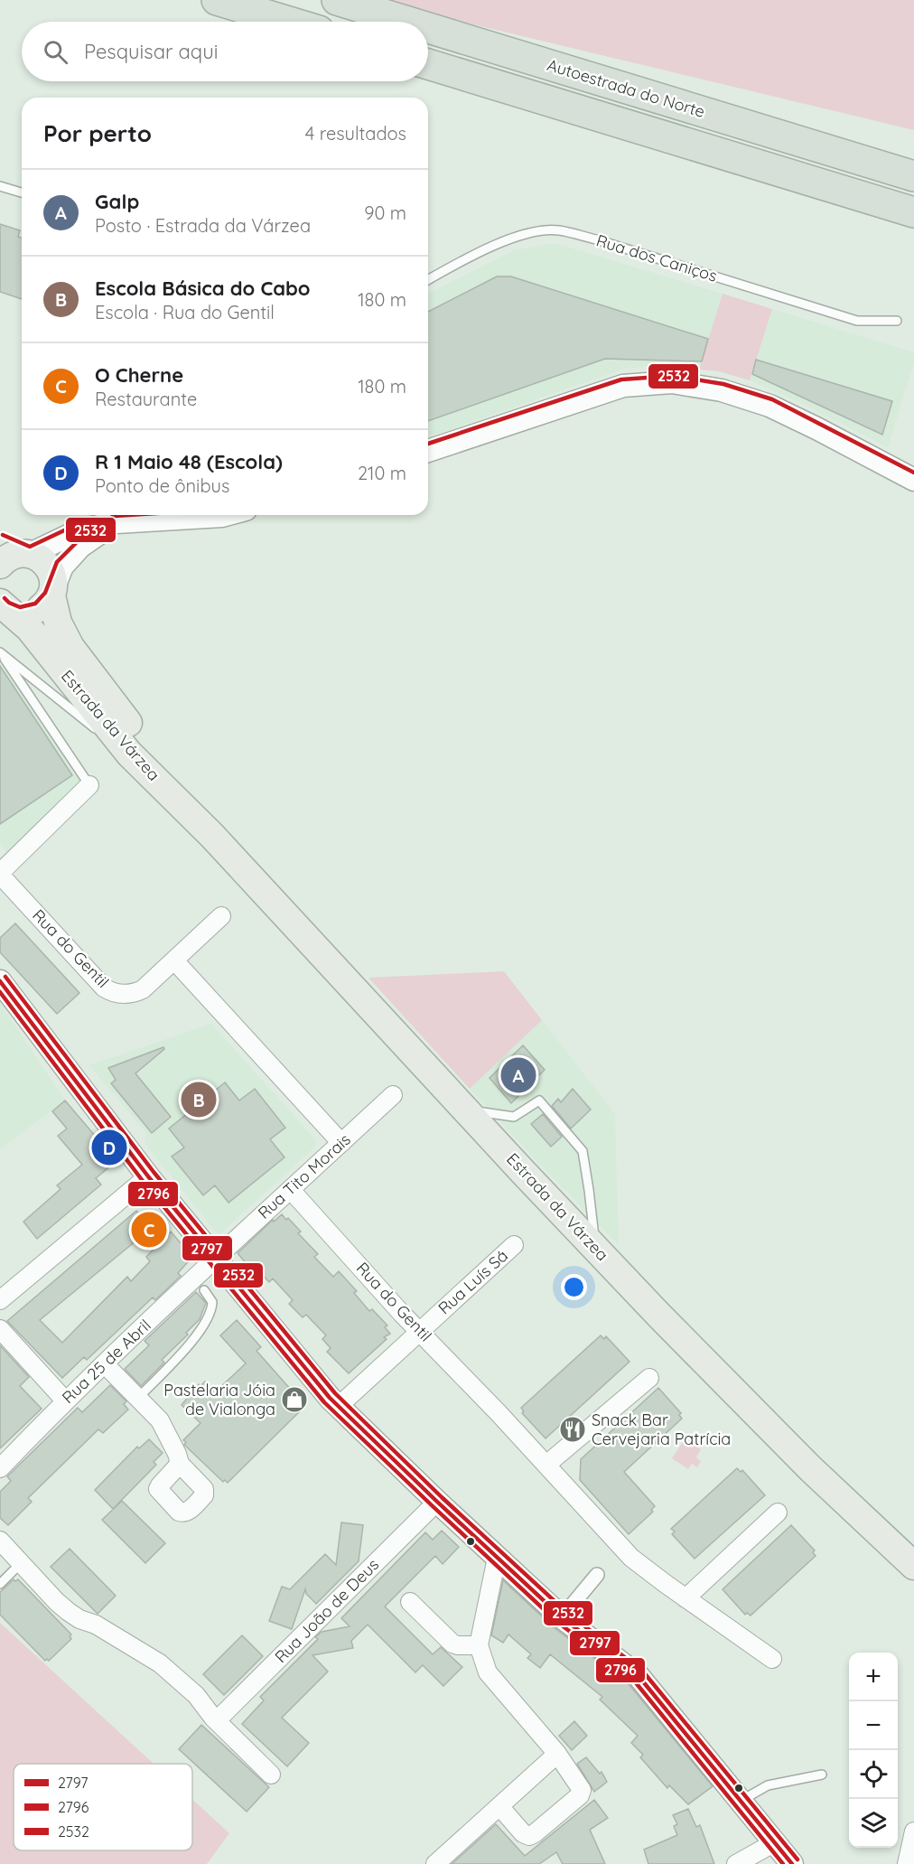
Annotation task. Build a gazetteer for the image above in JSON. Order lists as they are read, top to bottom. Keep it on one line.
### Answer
{"streets":{"highway":["Autoestrada do Norte"],"main road":["Estrada da Várzea"],"street":["Rua do Gentil","Rua Tito Morais","Rua Luís Sá","Rua 25 de Abril","Rua João de Deus"],"lane":["Rua dos Caniços"]},"crossings":[["Rua do Gentil","Rua Tito Morais"],["Rua do Gentil","Rua Luís Sá"],["Rua Tito Morais","Rua 25 de Abril"]],"places":{"shop":["Pastelaria Jóia de Vialonga"],"restaurant":["Snack Bar Cervejaria Patrícia"]},"lines":["transit line 2532","transit line 2797","transit line 2796"],"legend":["2797","2796","2532"],"page":{"search":"Pesquisar aqui","heading":["Por perto","4 resultados"],"list":[{"mark":"A","name":"Galp","note":"Posto · Estrada da Várzea","value":"90 m"},{"mark":"B","name":"Escola Básica do Cabo","note":"Escola · Rua do Gentil","value":"180 m"},{"mark":"C","name":"O Cherne","note":"Restaurante","value":"180 m"},{"mark":"D","name":"R 1 Maio 48 (Escola)","note":"Ponto de ônibus","value":"210 m"}],"pins":["A","B","D","C"],"map_buttons":["+","−"]}}
